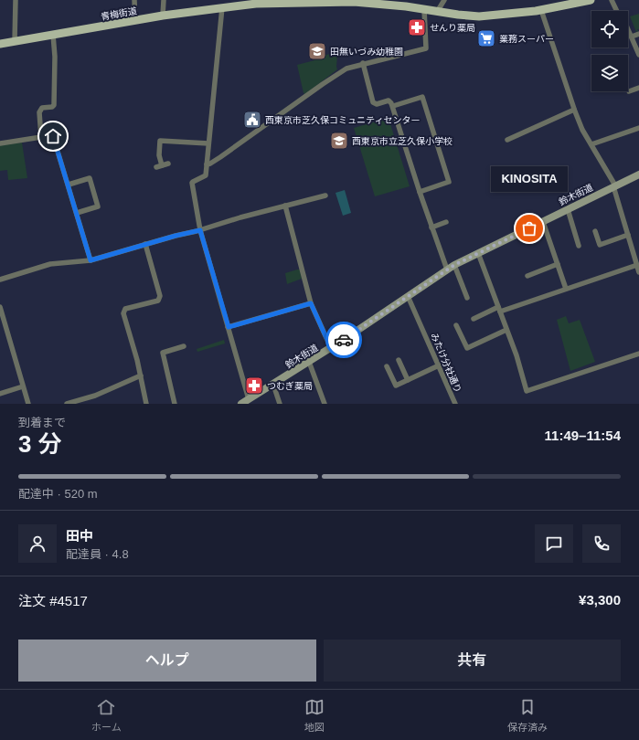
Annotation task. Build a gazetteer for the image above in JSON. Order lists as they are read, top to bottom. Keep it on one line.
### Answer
{"streets":{"main road":["青梅街道","鈴木街道"],"street":["みたけ分社通り"]},"crossings":[["鈴木街道","みたけ分社通り"]],"places":{"pharmacy":["せんり薬局","つむぎ薬局"],"supermarket":["業務スーパー"],"school or university":["田無いづみ幼稚園","西東京市立芝久保小学校"],"public building":["西東京市芝久保コミュニティセンター"],"other":["KINOSITA"]},"page":{"bubble":"KINOSITA","heading":["3 分","到着まで","11:49–11:54"],"panel":["田中","配達員 · 4.8","注文 #4517","¥3,300"],"bar":"配達中 · 520 m","buttons":["ヘルプ","共有"],"tabs":["ホーム","地図","保存済み"]}}
